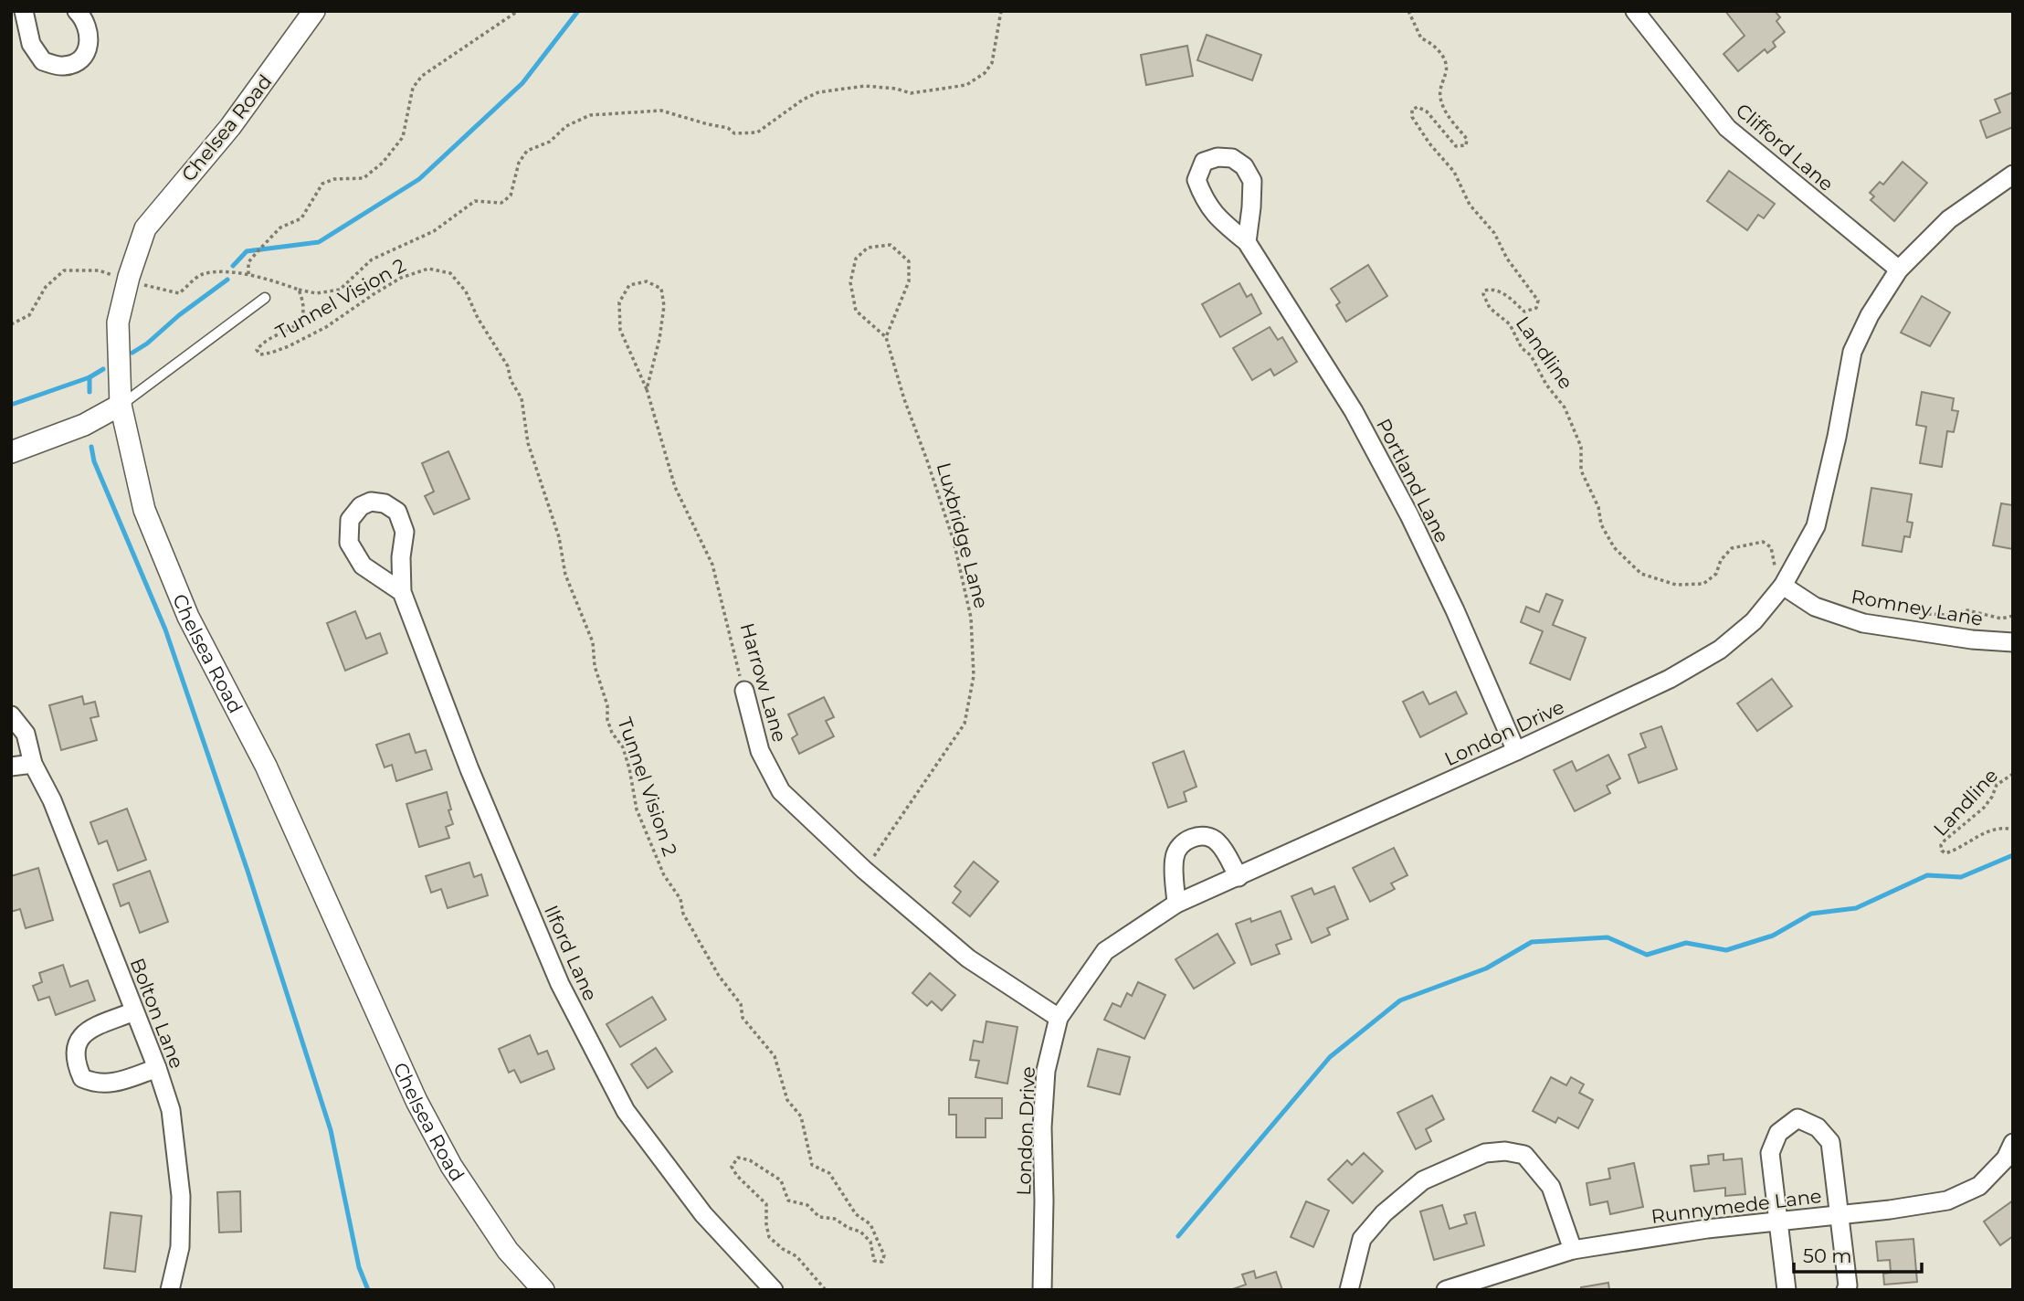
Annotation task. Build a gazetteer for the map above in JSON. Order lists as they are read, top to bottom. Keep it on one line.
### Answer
{"streets":{"street":["Chelsea Road","Clifford Lane","Portland Lane","Romney Lane","Harrow Lane","London Drive","Ilford Lane","Bolton Lane","Runnymede Lane"],"path":["Tunnel Vision 2","Landline","Luxbridge Lane"]},"crossings":[["Clifford Lane","London Drive"],["Landline","Romney Lane"],["Landline","London Drive"],["Portland Lane","London Drive"],["Luxbridge Lane","Harrow Lane"],["Romney Lane","London Drive"],["Harrow Lane","London Drive"]],"scale_bar":"50 m"}
